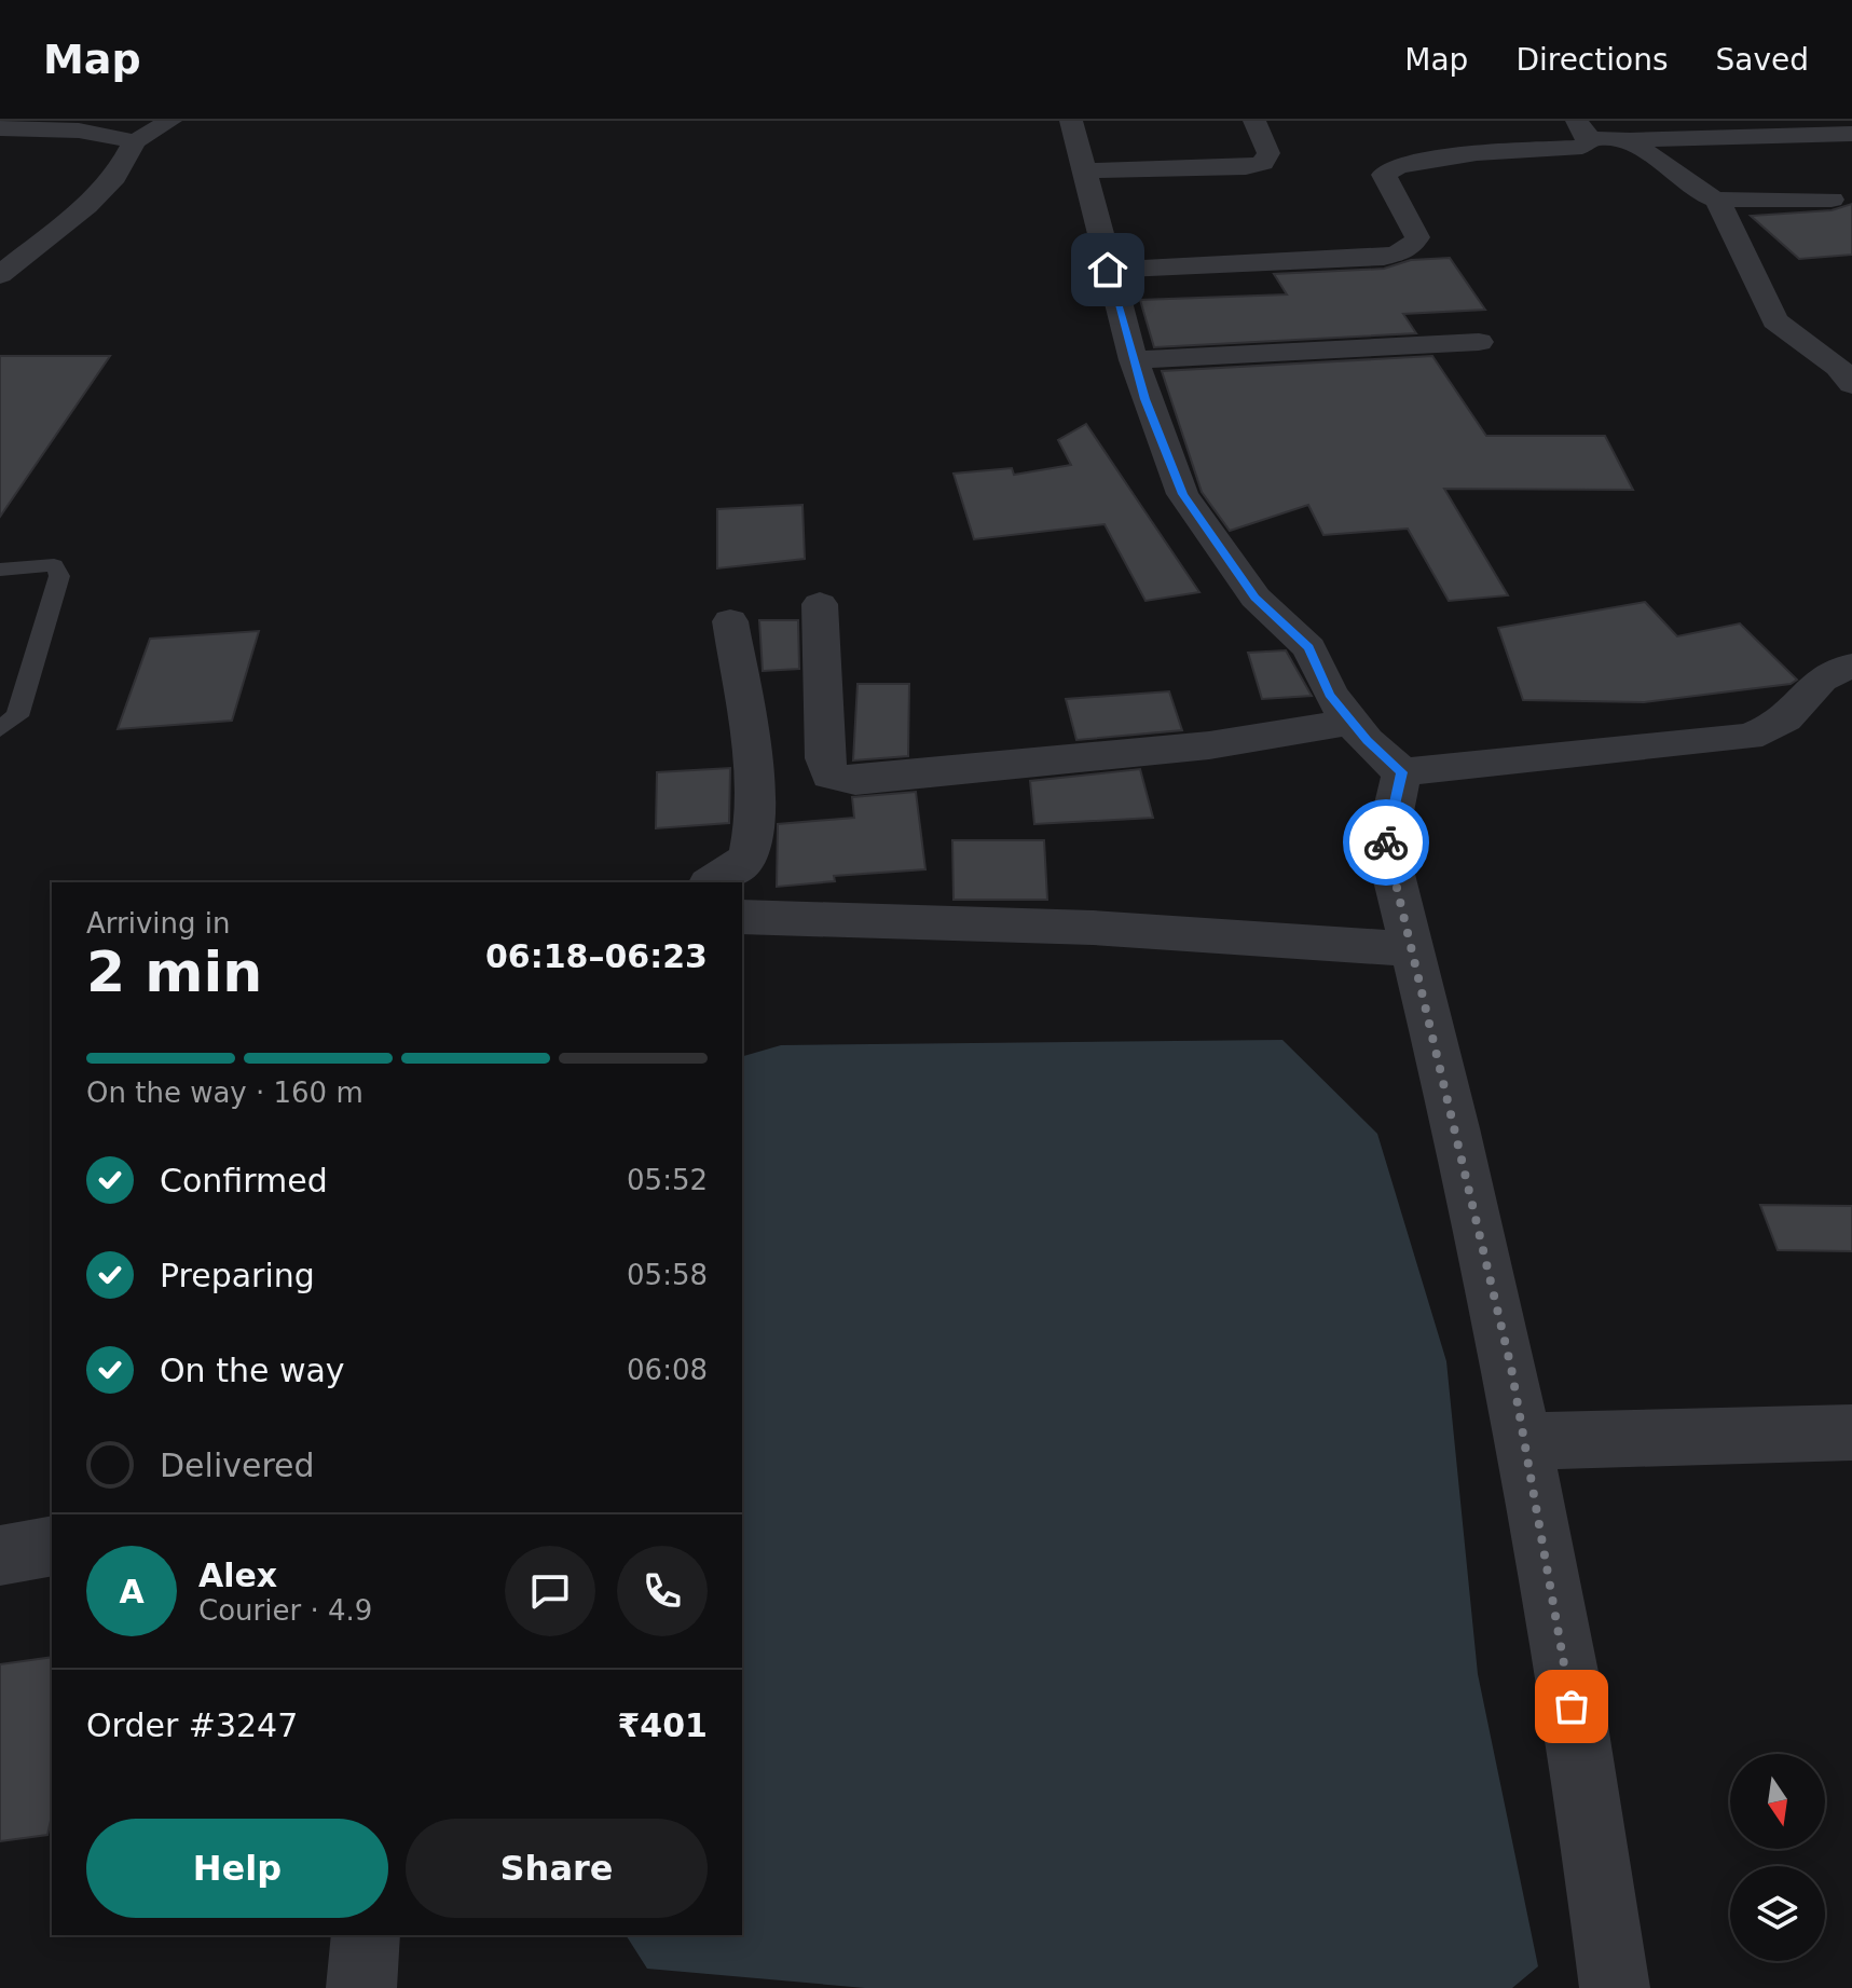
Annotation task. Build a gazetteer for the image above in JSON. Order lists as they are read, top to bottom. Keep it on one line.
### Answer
{"north":"bottom","page":{"header":"Map","nav":["Map","Directions","Saved"],"heading":["2 min","Arriving in","06:18–06:23"],"panel":["Alex","Courier · 4.9","Order #3247","₹401"],"bar":"On the way · 160 m","list":[["Confirmed","05:52"],["Preparing","05:58"],["On the way","06:08"],"Delivered"],"round":"A","buttons":["Help","Share"]}}
